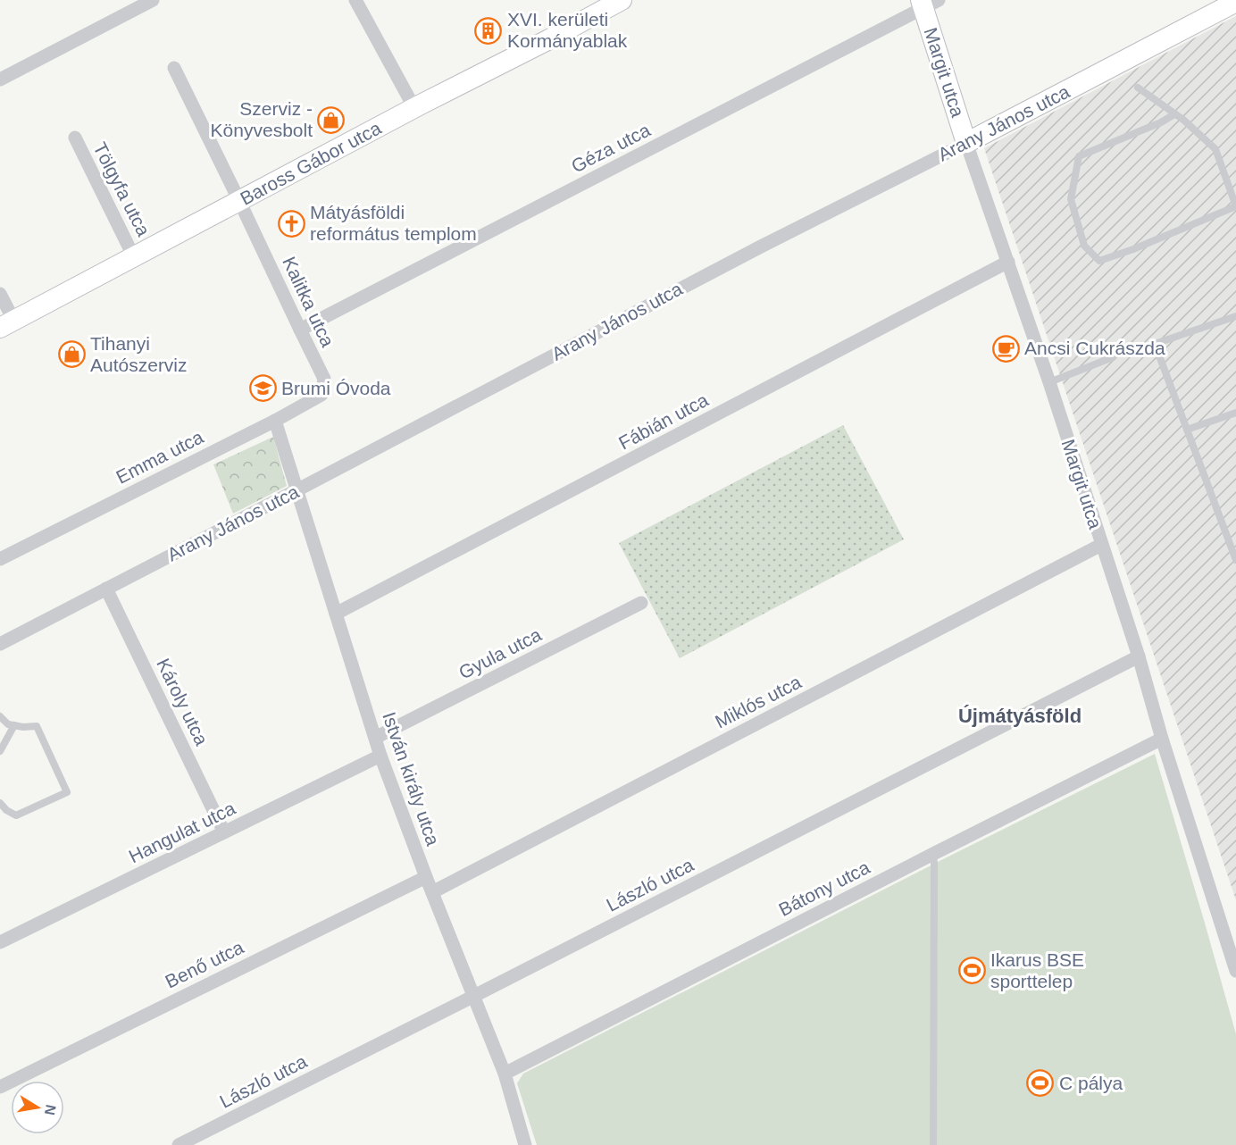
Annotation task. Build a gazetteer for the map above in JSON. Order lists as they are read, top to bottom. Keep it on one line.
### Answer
{"streets":{"street":["Margit utca","Arany János utca","Géza utca","Baross Gábor utca","Tölgyfa utca","Kalitka utca","Fábián utca","Emma utca","Gyula utca","Károly utca","Miklós utca","István király utca","Hangulat utca","László utca","Bátony utca","Benő utca"]},"crossings":[["Margit utca","Arany János utca"],["Margit utca","Géza utca"],["Margit utca","Fábián utca"],["Margit utca","Miklós utca"],["Margit utca","László utca"],["Margit utca","Bátony utca"],["Arany János utca","Károly utca"],["Arany János utca","István király utca"],["Géza utca","Kalitka utca"],["Baross Gábor utca","Tölgyfa utca"],["Baross Gábor utca","Kalitka utca"],["Kalitka utca","Emma utca"],["Fábián utca","István király utca"],["Emma utca","István király utca"],["Gyula utca","István király utca"],["Károly utca","Hangulat utca"],["Miklós utca","István király utca"],["István király utca","Hangulat utca"],["István király utca","László utca"],["István király utca","Bátony utca"],["István király utca","Benő utca"]],"districts":["Újmátyásföld"],"places":{"building":["XVI. kerületi Kormányablak"],"shop":["Szerviz - Könyvesbolt","Tihanyi Autószerviz"],"church":["Mátyásföldi református templom"],"cafe":["Ancsi Cukrászda"],"school or university":["Brumi Óvoda"],"sports":["Ikarus BSE sporttelep","C pálya"]},"north":"right"}
